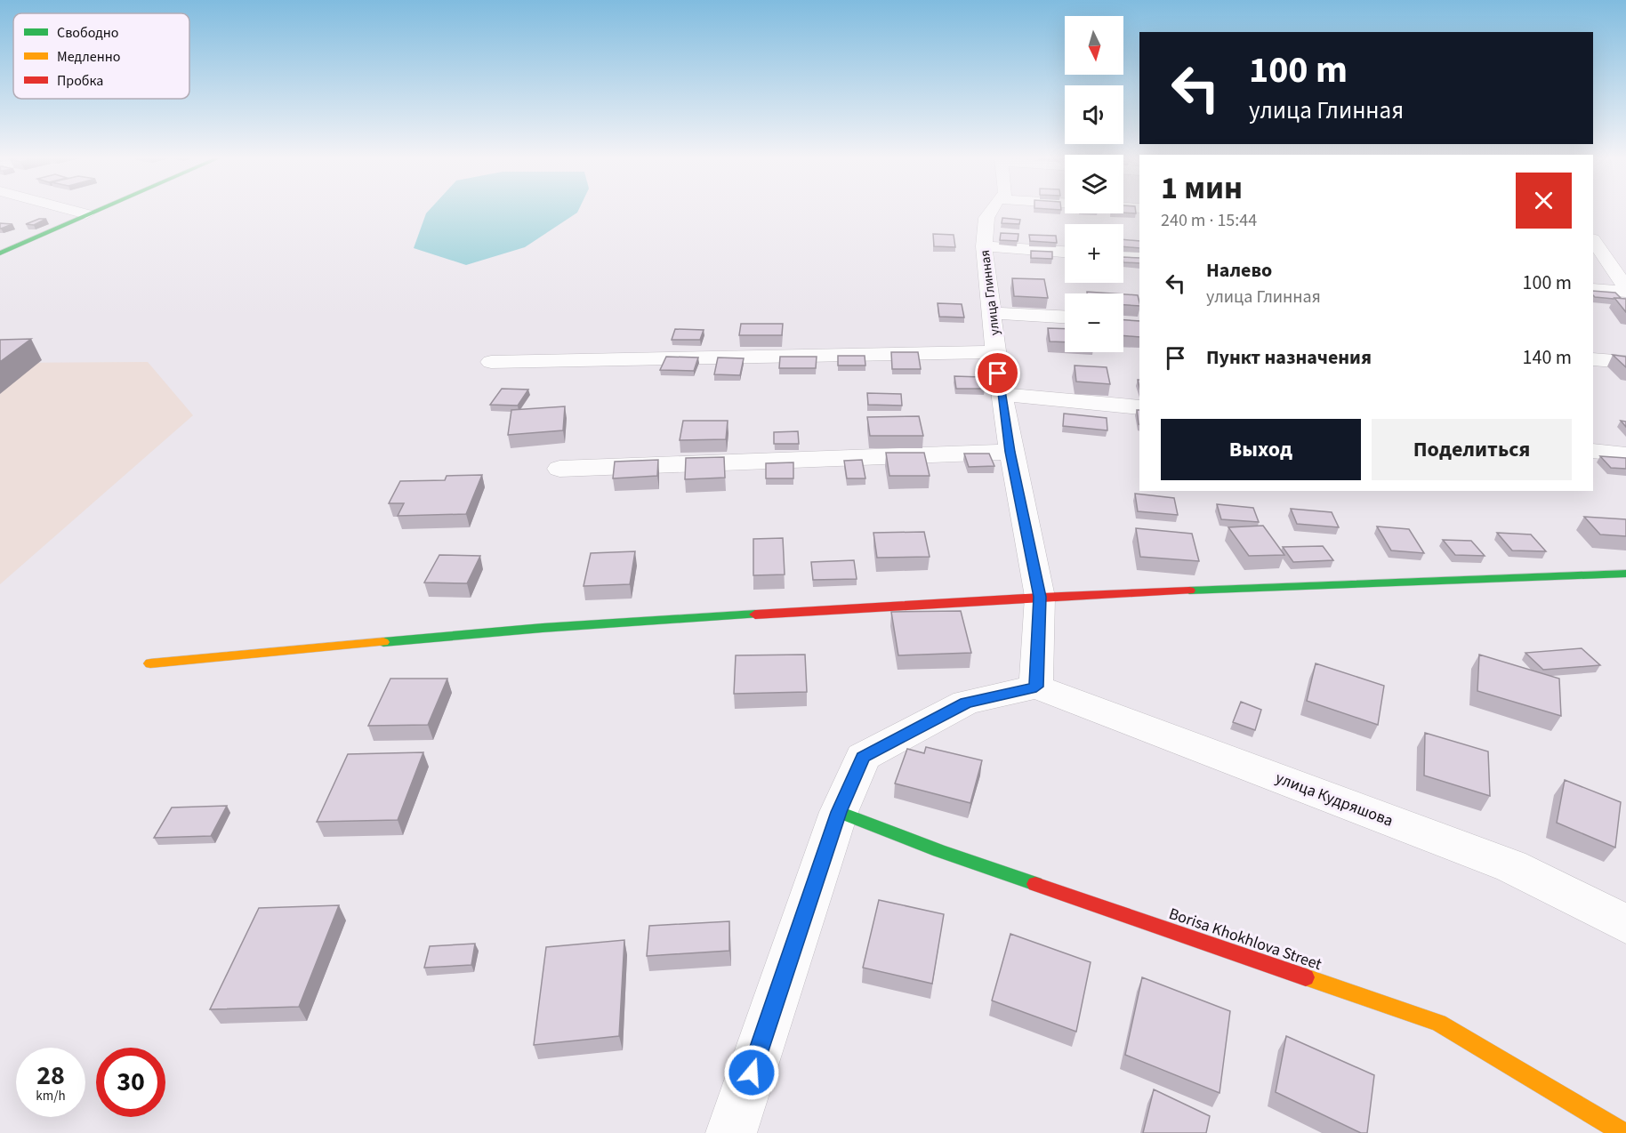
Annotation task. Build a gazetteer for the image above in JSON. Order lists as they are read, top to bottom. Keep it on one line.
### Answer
{"streets":{"street":["улица Глинная","улица Кудряшова","Borisa Khokhlova Street"]},"crossings":[["улица Глинная","улица Кудряшова"]],"legend":["Свободно","Медленно","Пробка"],"north":"bottom","page":{"map_buttons":["+","−"],"turn":["100 m","улица Глинная"],"heading":["1 мин","240 m · 15:44"],"list":[{"name":"Налево","note":"улица Глинная","value":"100 m"},{"name":"Пункт назначения","value":"140 m"}],"buttons":["Выход","Поделиться"],"speed":"28 km/h","limit":"30"}}
